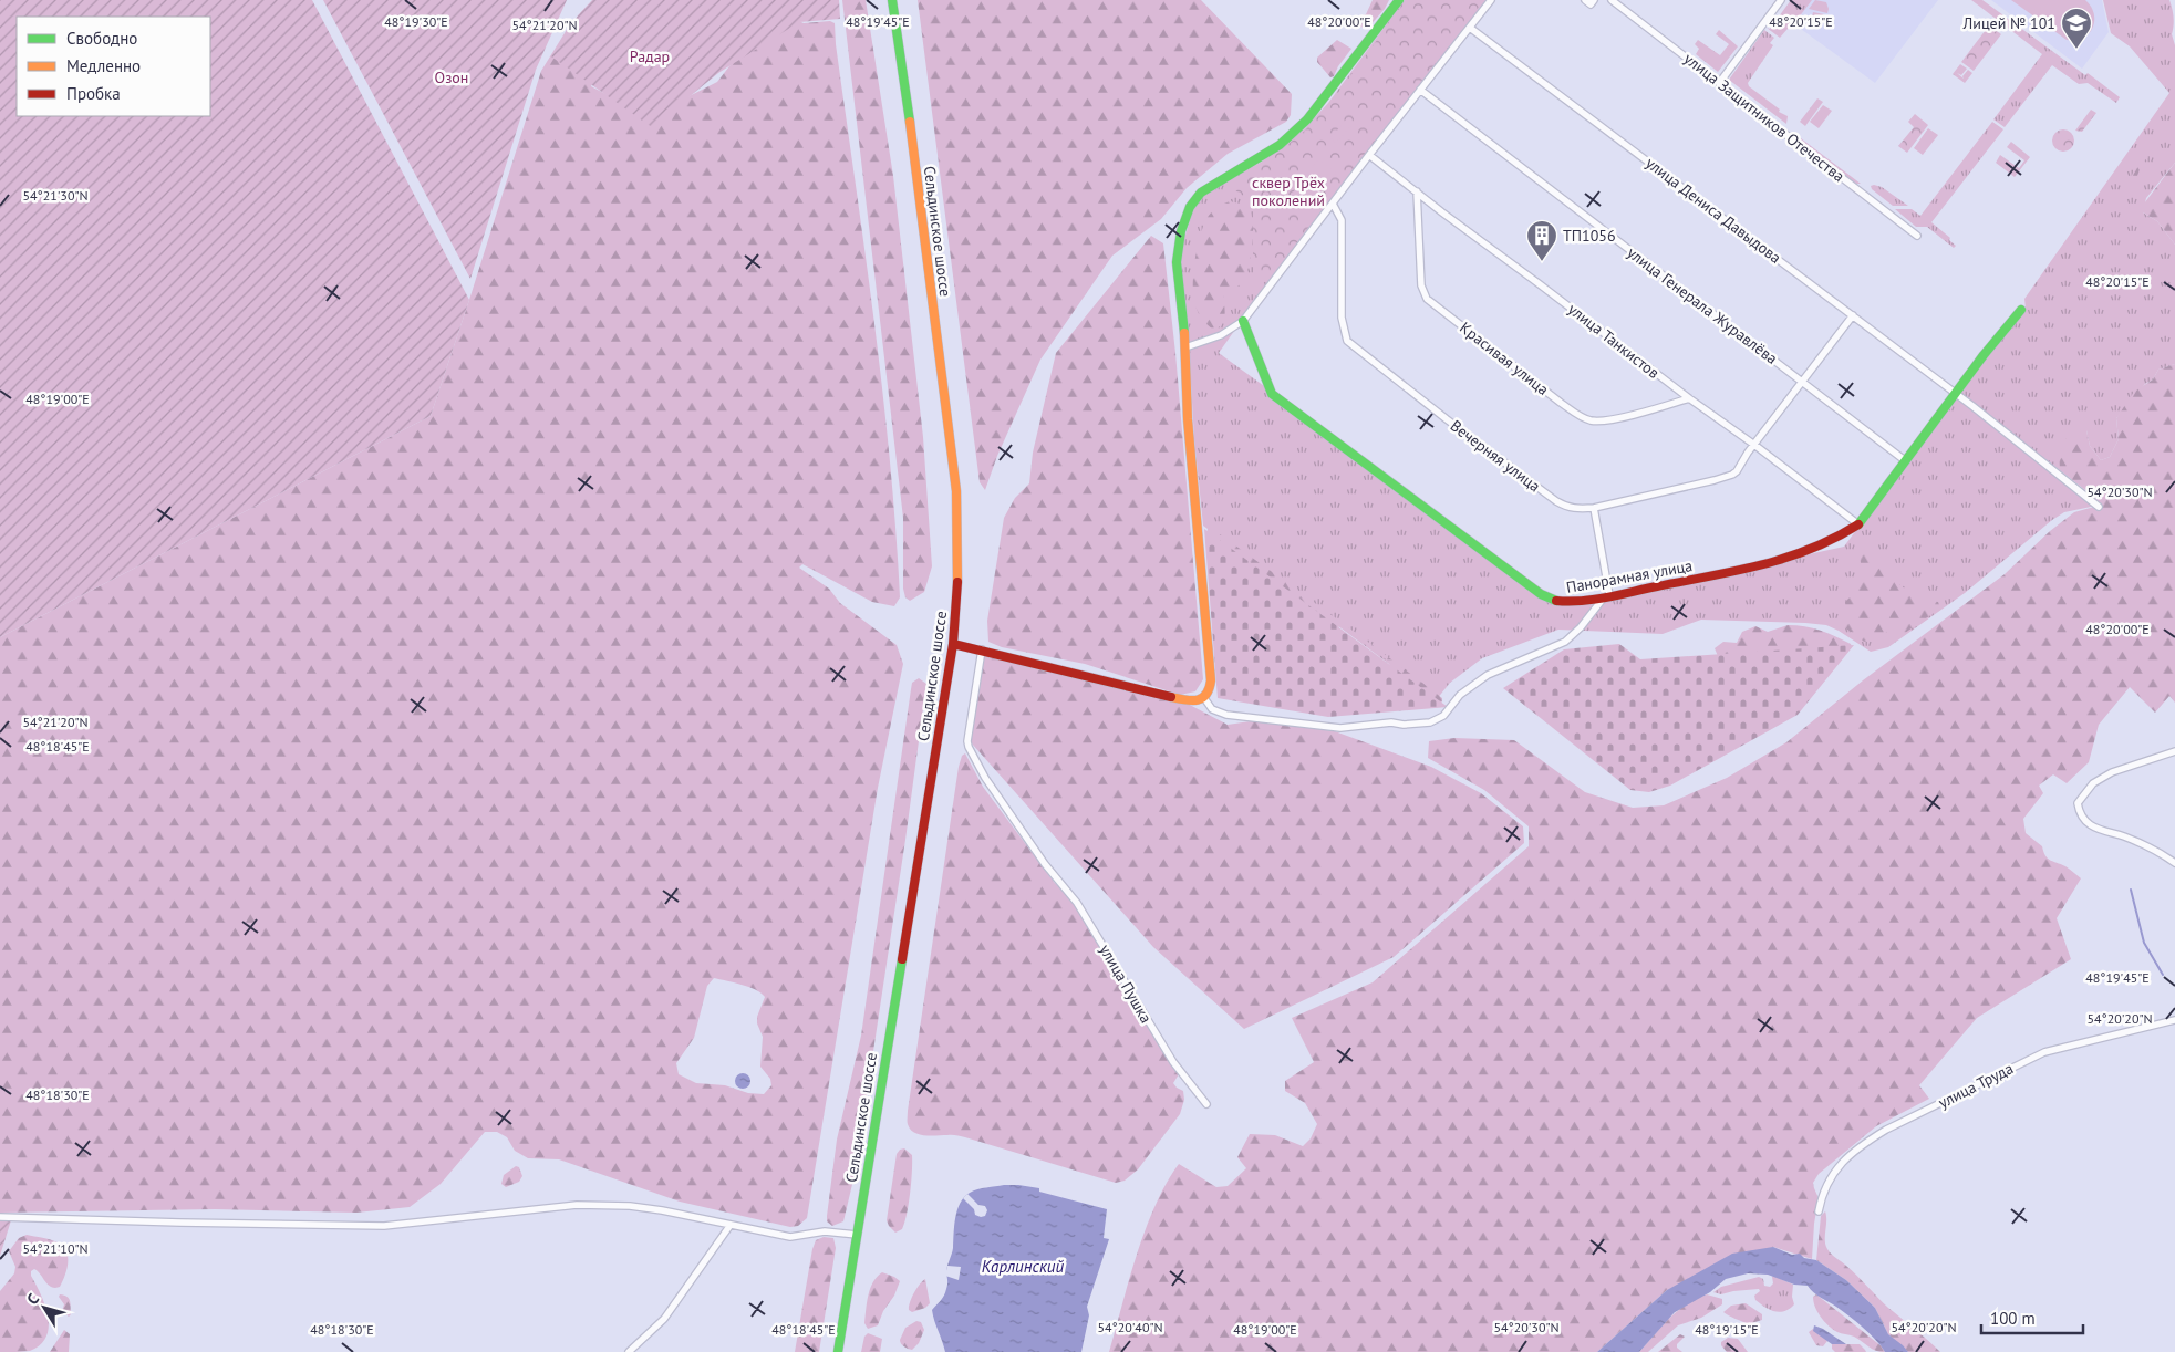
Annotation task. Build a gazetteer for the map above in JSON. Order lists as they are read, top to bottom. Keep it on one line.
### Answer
{"streets":{"street":["улица Защитников Отечества","улица Дениса Давыдова","Сельдинское шоссе","улица Генерала Журавлёва","улица Танкистов","Красивая улица","Вечерняя улица","Панорамная улица","улица Пушка","улица Труда"]},"crossings":[["улица Дениса Давыдова","Вечерняя улица"],["улица Дениса Давыдова","Панорамная улица"],["улица Генерала Журавлёва","Вечерняя улица"],["улица Генерала Журавлёва","Панорамная улица"],["улица Танкистов","Красивая улица"],["улица Танкистов","Вечерняя улица"],["улица Танкистов","Панорамная улица"]],"water":["Карлинский"],"parks":["Радар","Озон","сквер Трёх поколений"],"places":{"school or university":["Лицей № 101"],"building":["ТП1056"]},"legend":["Свободно","Медленно","Пробка"],"scale_bar":"100 m","north":"top left","coordinates":["48°19'30\"E","48°19'45\"E","48°20'00\"E","48°20'15\"E","54°21'20\"N","54°21'30\"N","48°19'00\"E","54°20'30\"N","48°18'45\"E","54°20'20\"N","48°18'30\"E","54°21'10\"N","54°20'40\"N","48°19'15\"E"]}
